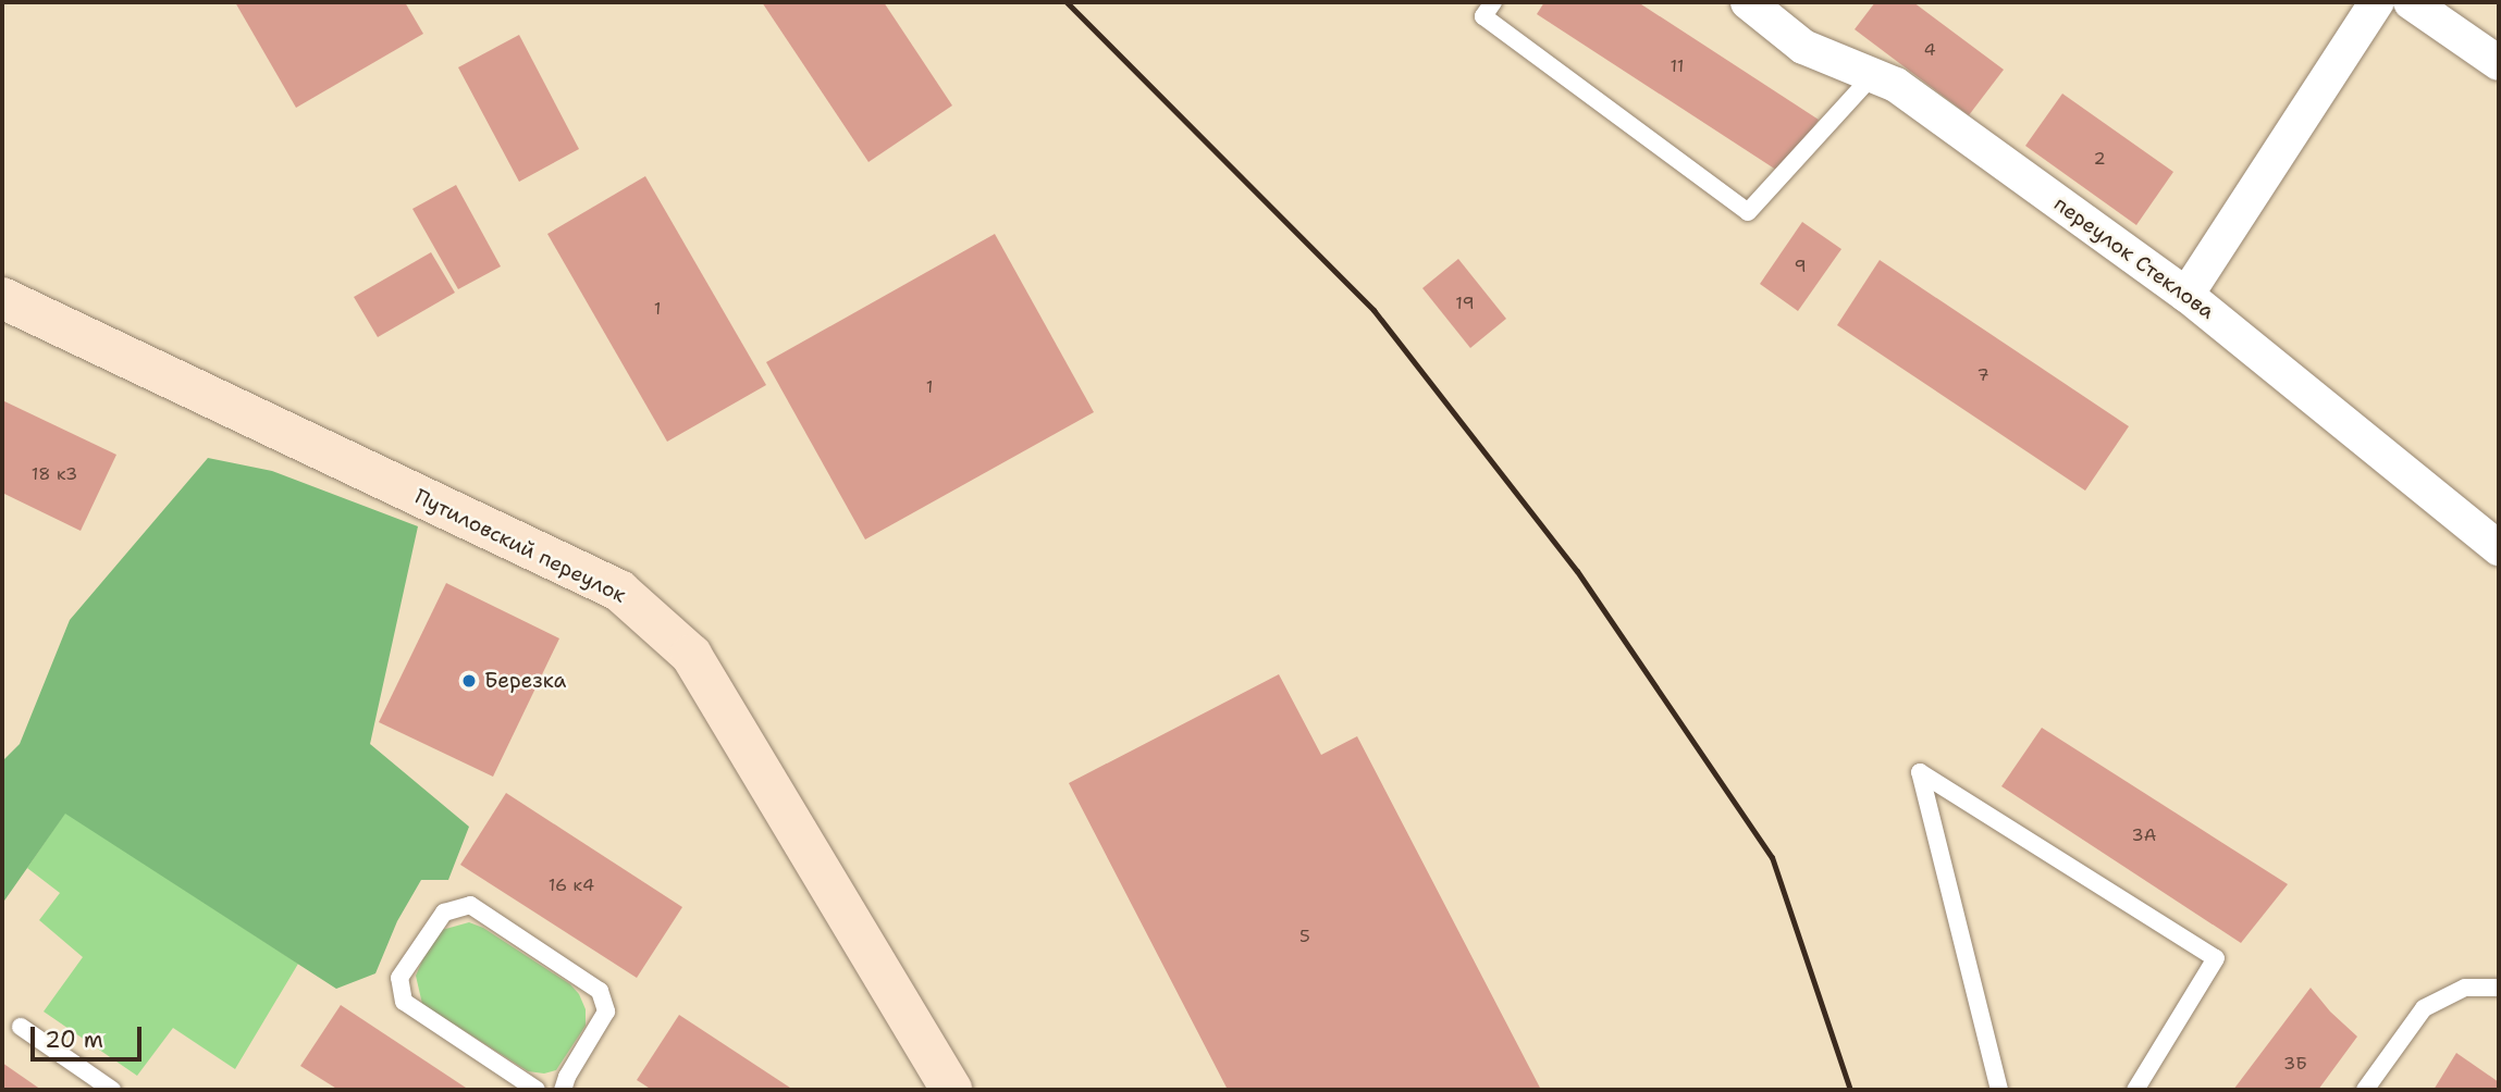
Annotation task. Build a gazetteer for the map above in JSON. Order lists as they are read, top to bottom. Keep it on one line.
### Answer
{"streets":{"main road":["Путиловский переулок"],"street":["переулок Стеклова"]},"places":["Березка"],"house_numbers":["4","11","2","9","19","1","7","1","18 к3","3А","16 к4","5","3Б"],"scale_bar":"20 m"}
